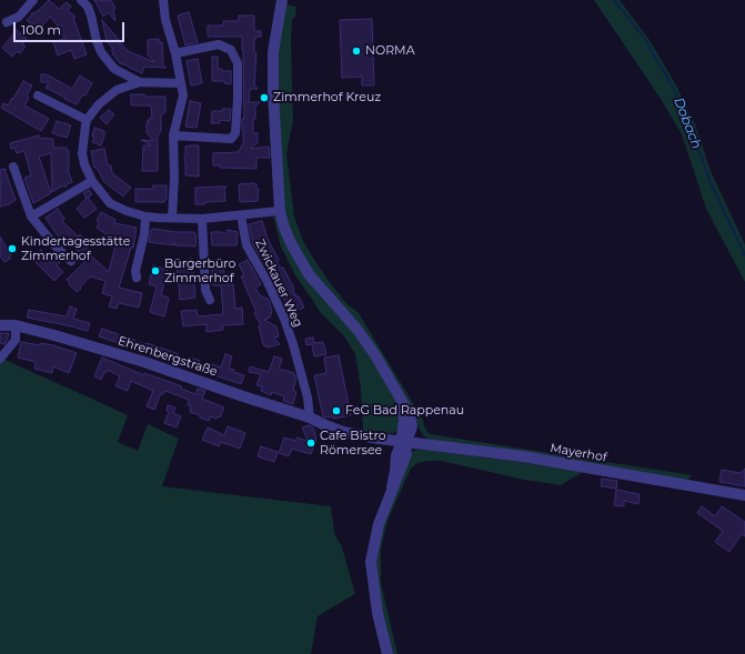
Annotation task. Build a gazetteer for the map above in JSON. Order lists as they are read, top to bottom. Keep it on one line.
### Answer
{"streets":{"street":["Zwickauer Weg","Ehrenbergstraße","Mayerhof"]},"crossings":[["Zwickauer Weg","Ehrenbergstraße"],["Ehrenbergstraße","Mayerhof"]],"water":["Dobach"],"places":["NORMA","Zimmerhof Kreuz","Kindertagesstätte Zimmerhof","Bürgerbüro Zimmerhof","FeG Bad Rappenau","Cafe Bistro Römersee"],"scale_bar":"100 m"}
